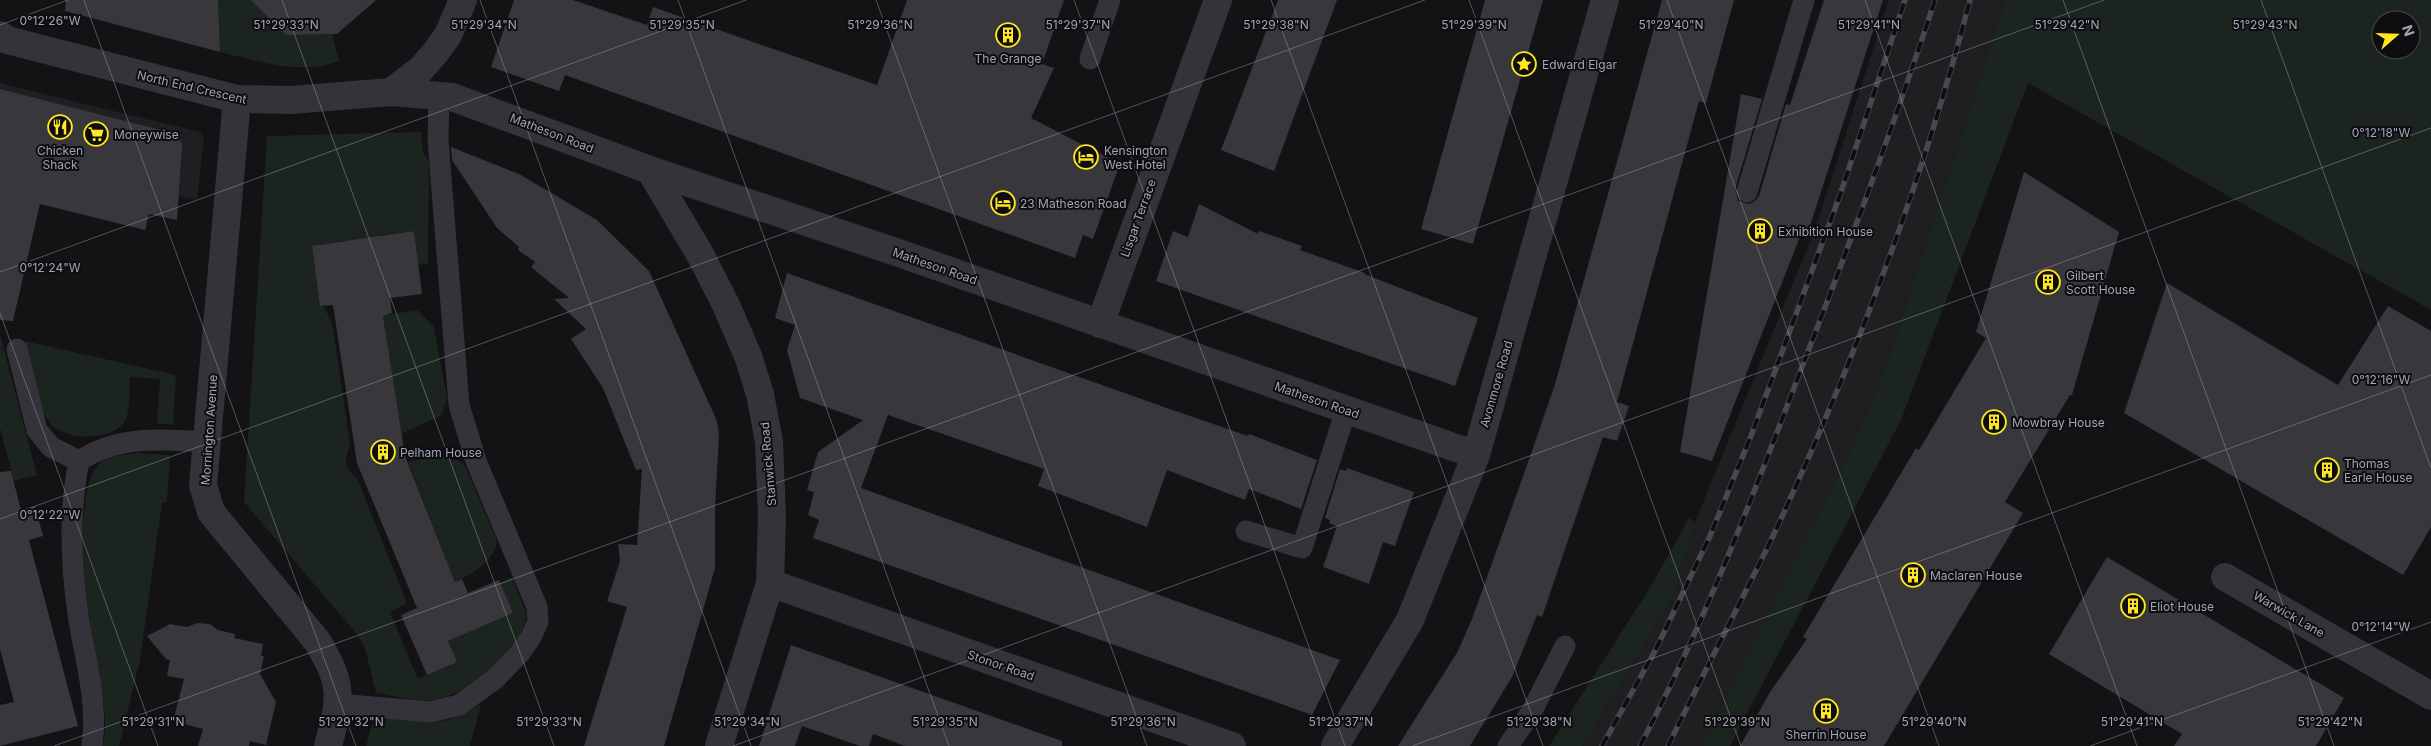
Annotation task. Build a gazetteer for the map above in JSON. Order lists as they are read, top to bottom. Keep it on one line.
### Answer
{"streets":{"street":["North End Crescent","Matheson Road","Lisgar Terrace","Avonmore Road","Mornington Avenue","Stanwick Road","Warwick Lane","Stonor Road"]},"crossings":[["North End Crescent","Matheson Road"],["North End Crescent","Mornington Avenue"],["Matheson Road","Lisgar Terrace"],["Matheson Road","Avonmore Road"],["Matheson Road","Stanwick Road"],["Stanwick Road","Stonor Road"]],"places":{"building":["The Grange","Exhibition House","Gilbert Scott House","Mowbray House","Pelham House","Thomas Earle House","Maclaren House","Eliot House","Sherrin House"],"place":["Edward Elgar"],"restaurant":["Chicken Shack"],"supermarket":["Moneywise"],"hotel":["Kensington West Hotel","23 Matheson Road"]},"north":"right","coordinates":["0°12'26\"W","51°29'43\"N","51°29'33\"N","51°29'34\"N","51°29'35\"N","51°29'36\"N","51°29'37\"N","51°29'38\"N","51°29'39\"N","51°29'40\"N","51°29'41\"N","51°29'42\"N","0°12'18\"W","0°12'24\"W","0°12'16\"W","0°12'22\"W","0°12'14\"W","51°29'31\"N","51°29'32\"N"]}
